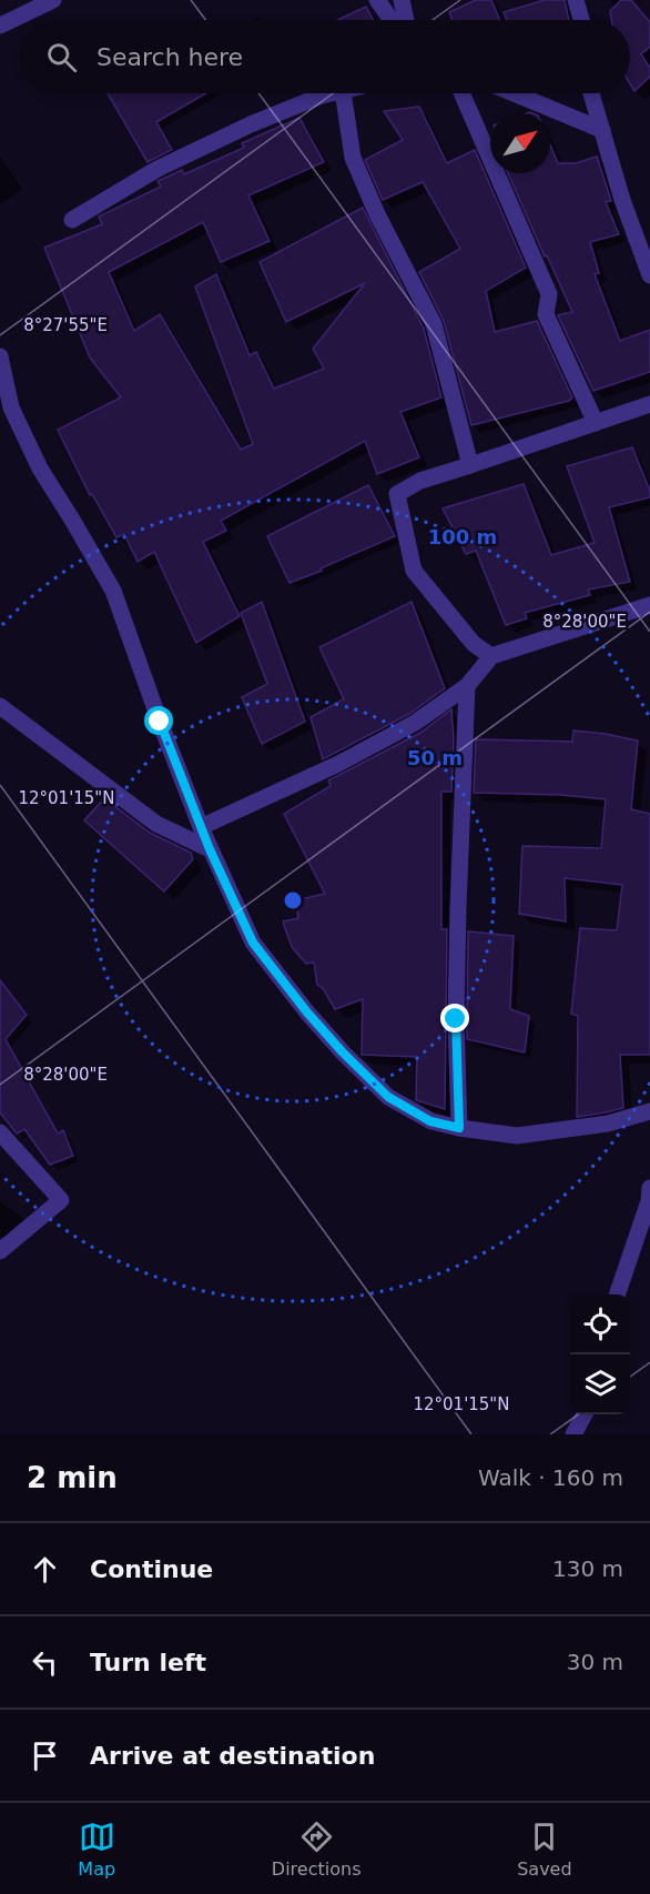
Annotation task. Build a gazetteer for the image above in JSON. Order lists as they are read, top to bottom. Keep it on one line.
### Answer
{"north":"top right","page":{"search":"Search here","heading":["2 min","Walk · 160 m"],"list":[["Continue","130 m"],["Turn left","30 m"],"Arrive at destination"],"nav":["Map","Directions","Saved"]},"coordinates":["8°27'55\"E","8°28'00\"E","12°01'15\"N"],"rings":["100 m","50 m"]}
